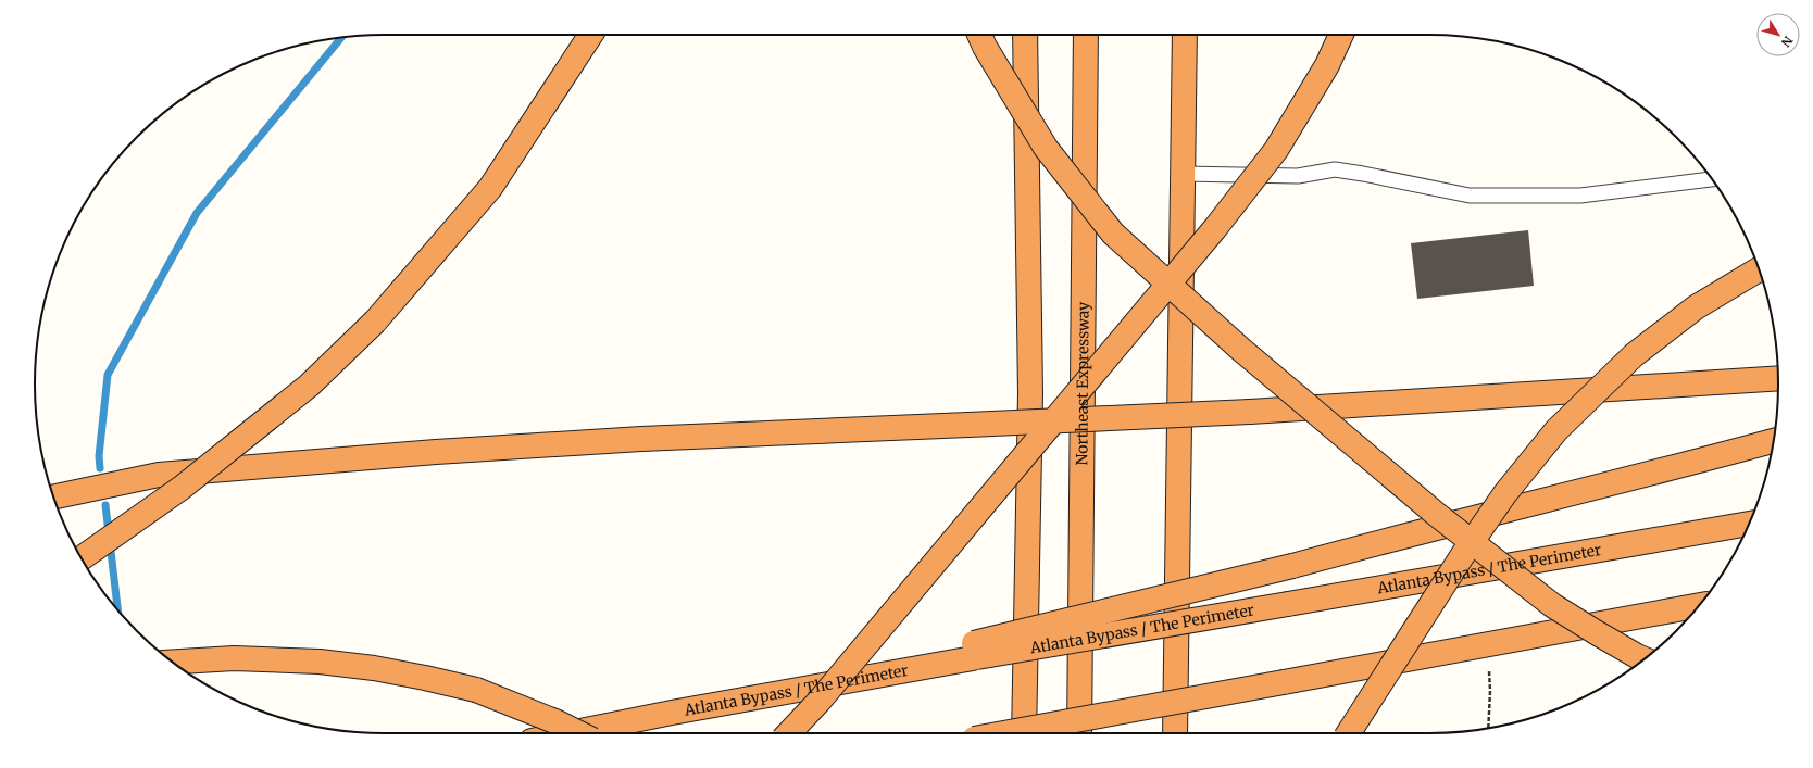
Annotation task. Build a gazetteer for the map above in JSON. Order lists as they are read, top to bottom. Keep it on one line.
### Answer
{"streets":{"highway":["Northeast Expressway","Atlanta Bypass / The Perimeter"]},"north":"bottom right"}
